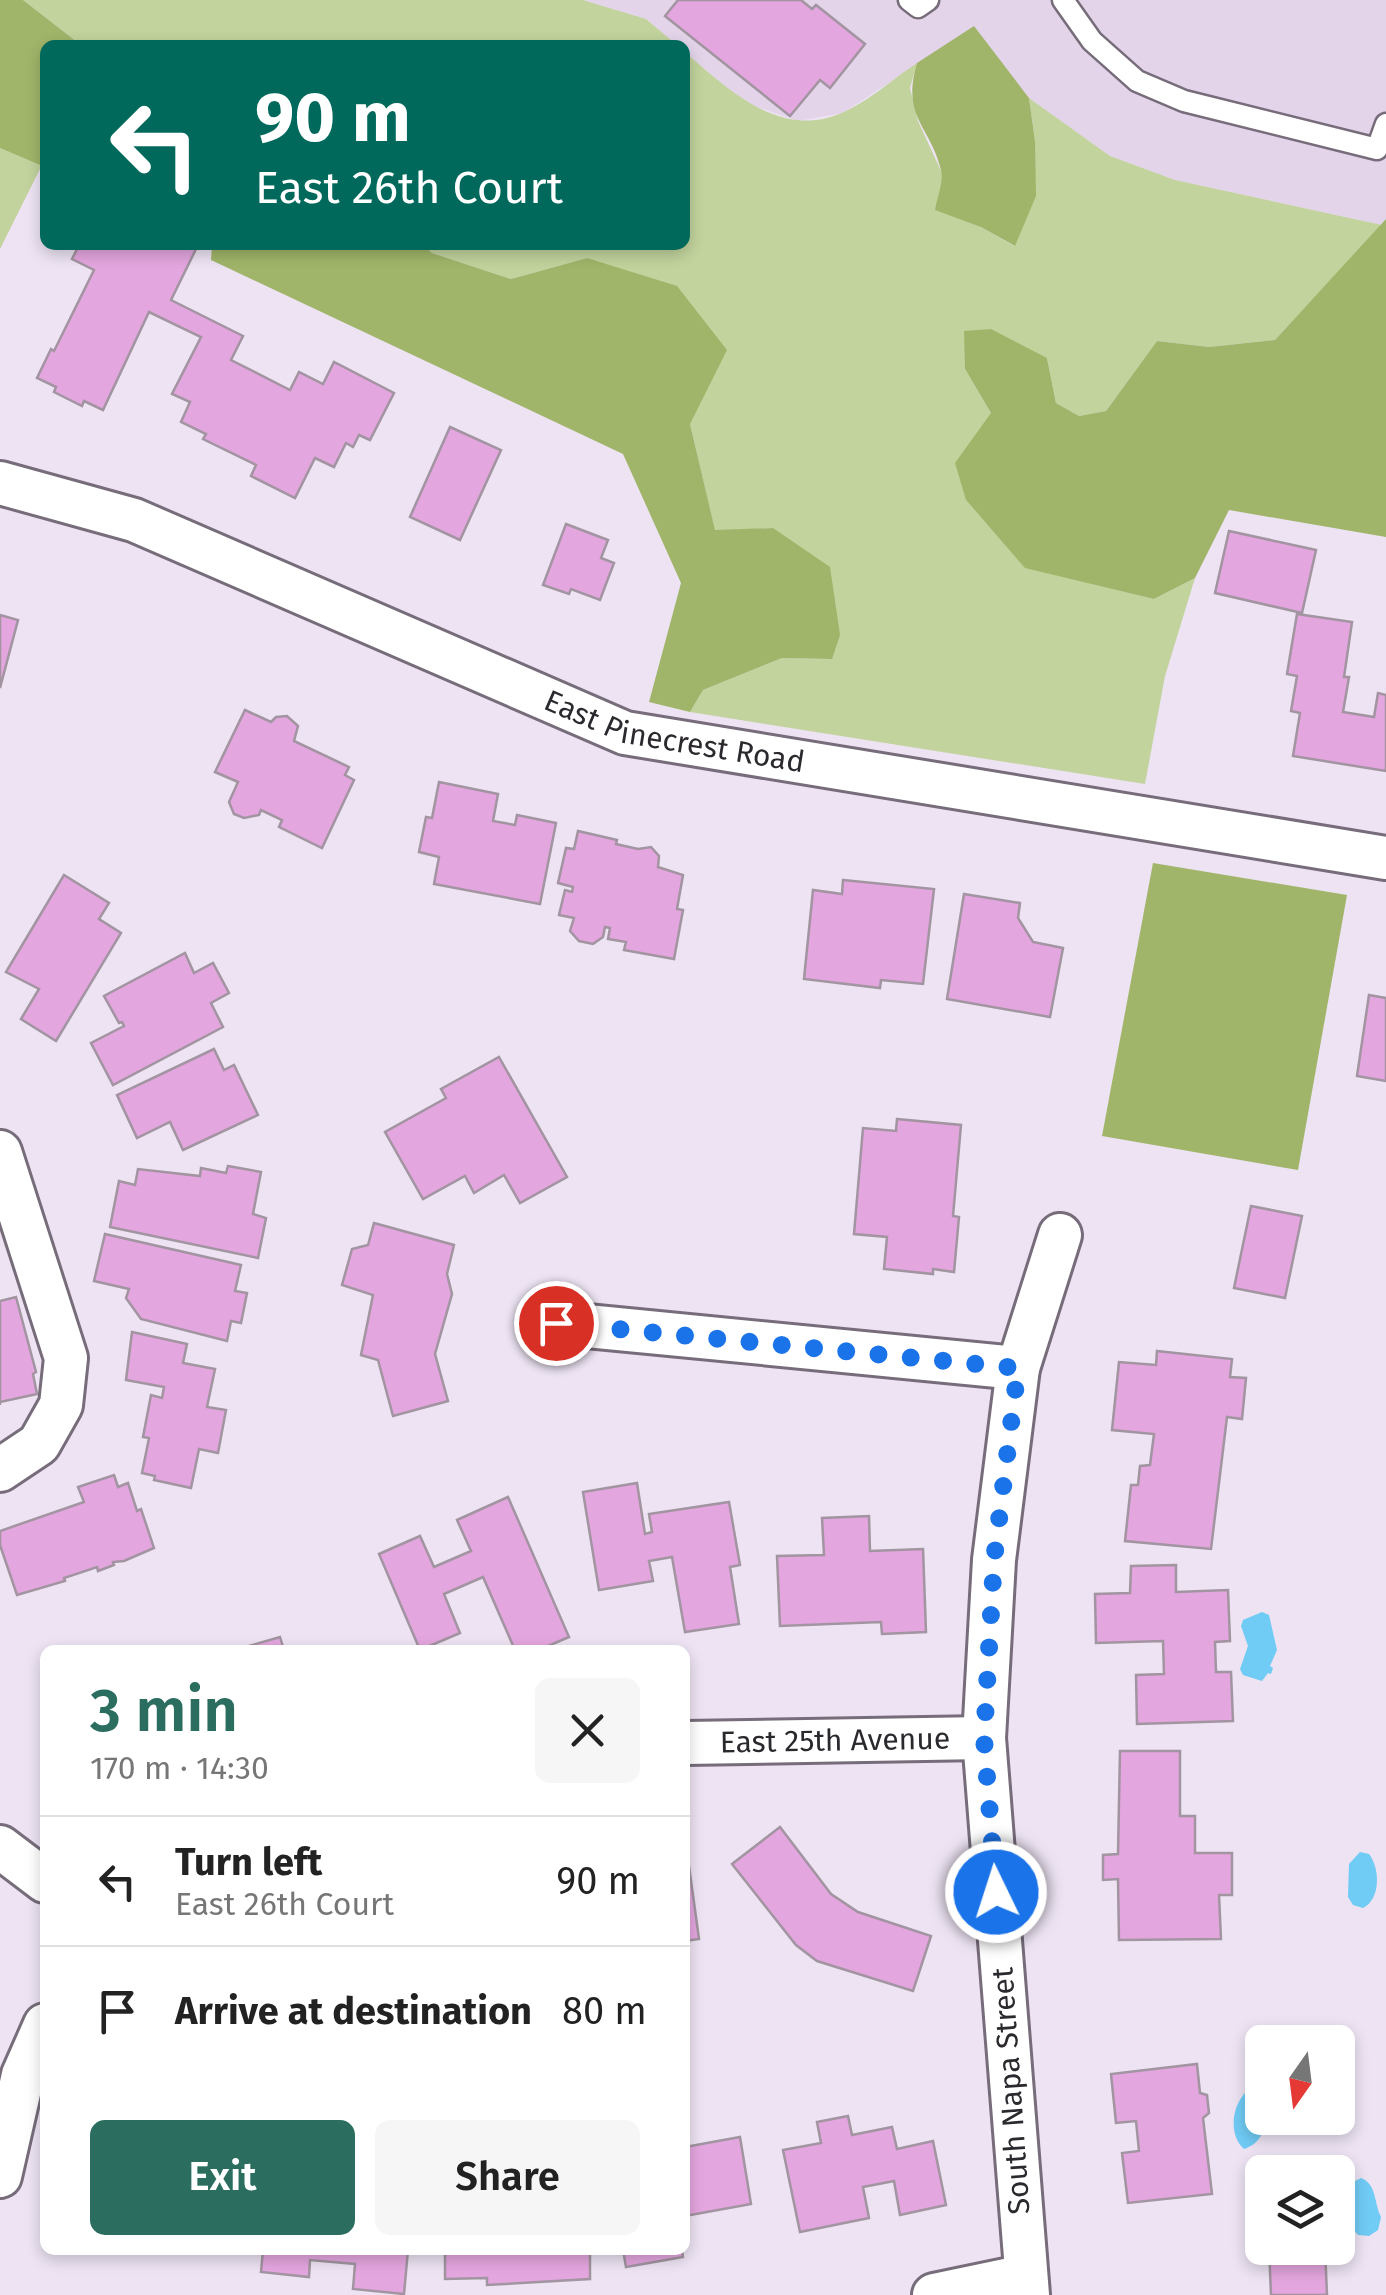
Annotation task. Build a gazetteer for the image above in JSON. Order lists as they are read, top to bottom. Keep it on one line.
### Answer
{"streets":{"street":["East Pinecrest Road","East 25th Avenue","South Napa Street"]},"crossings":[["East 25th Avenue","South Napa Street"]],"north":"bottom","page":{"turn":["90 m","East 26th Court"],"heading":["3 min","170 m · 14:30"],"list":[{"name":"Turn left","note":"East 26th Court","value":"90 m"},{"name":"Arrive at destination","value":"80 m"}],"buttons":["Exit","Share"]}}
